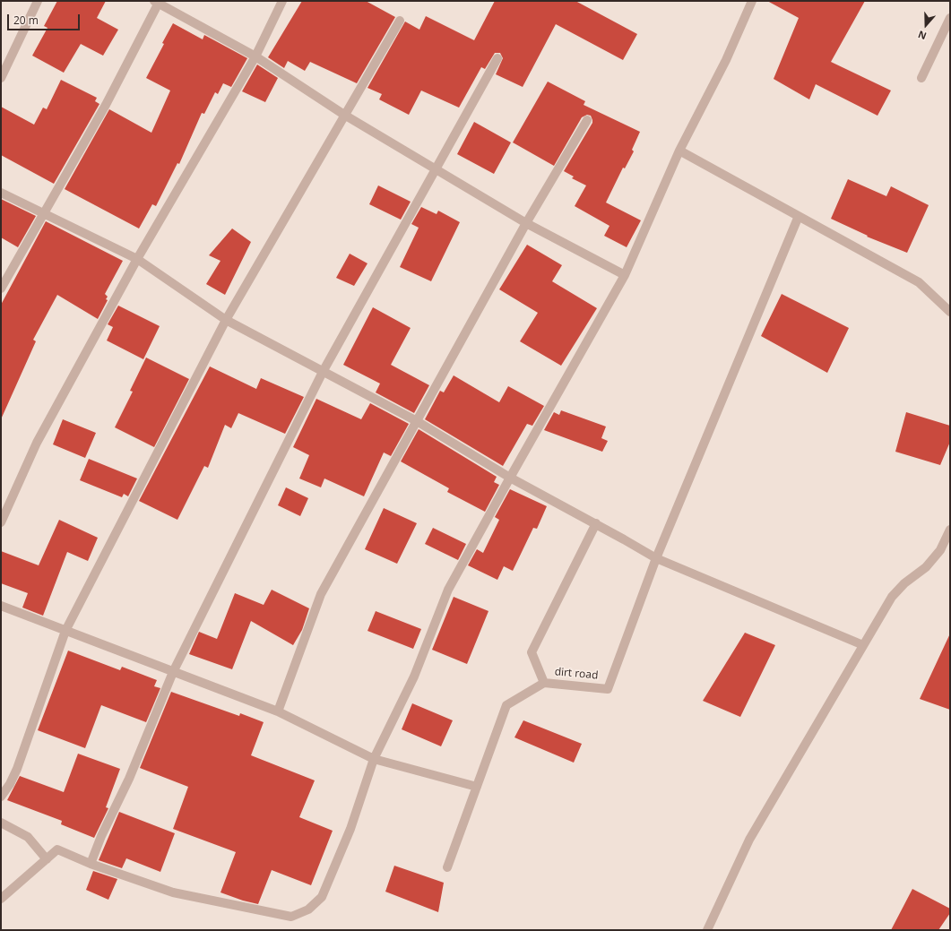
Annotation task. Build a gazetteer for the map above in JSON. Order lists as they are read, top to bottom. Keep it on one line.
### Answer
{"streets":{"street":["dirt road"]},"scale_bar":"20 m","north":"bottom"}
